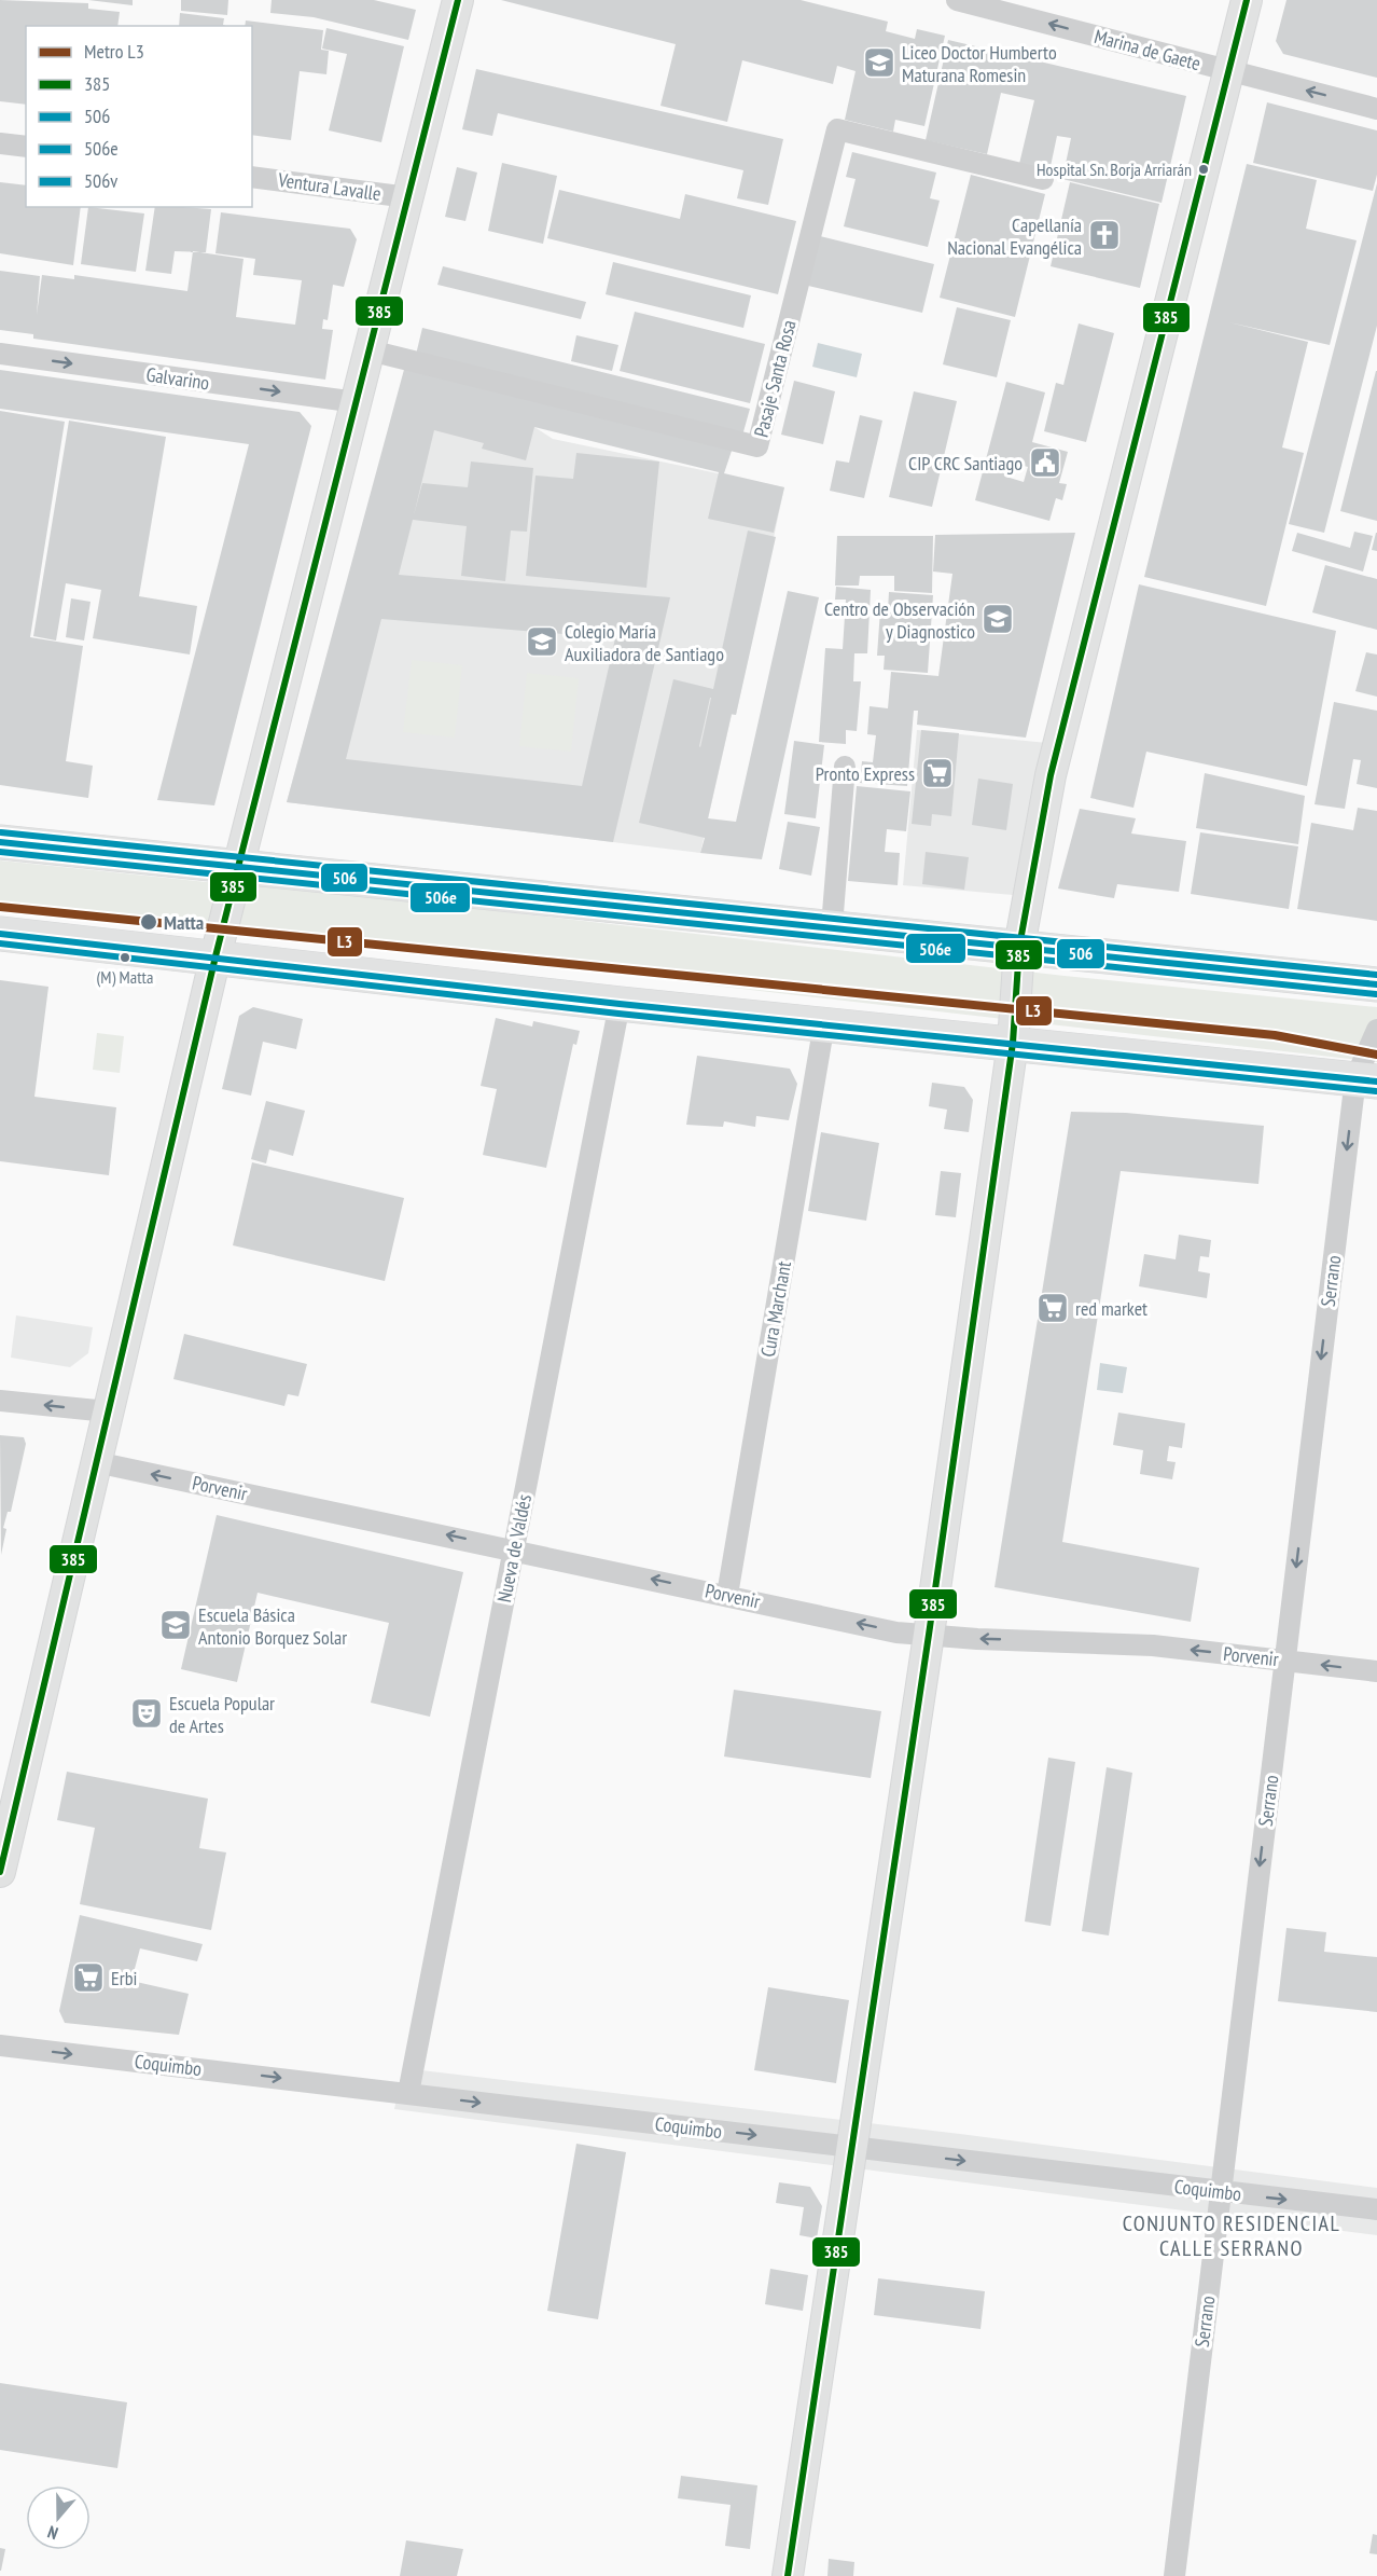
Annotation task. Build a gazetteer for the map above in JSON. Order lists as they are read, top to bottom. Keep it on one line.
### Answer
{"streets":{"street":["Marina de Gaete","Ventura Lavalle","Galvarino","Pasaje Santa Rosa","Serrano","Cura Marchant","Porvenir","Nueva de Valdés","Coquimbo"]},"crossings":[["Serrano","Porvenir"],["Serrano","Coquimbo"],["Cura Marchant","Porvenir"],["Porvenir","Nueva de Valdés"],["Nueva de Valdés","Coquimbo"]],"one_way":["Marina de Gaete","Galvarino","Serrano","Porvenir","Coquimbo"],"districts":["CONJUNTO RESIDENCIAL CALLE SERRANO"],"places":{"school or university":["Liceo Doctor Humberto Maturana Romesin","Centro de Observación y Diagnostico","Colegio María Auxiliadora de Santiago","Escuela Básica Antonio Borquez Solar"],"other":["Hospital Sn. Borja Arriarán","Matta","(M) Matta"],"church":["Capellanía Nacional Evangélica"],"public building":["CIP CRC Santiago"],"supermarket":["Pronto Express","red market","Erbi"],"theatre":["Escuela Popular de Artes"]},"lines":["transit line 385","transit line 506v","transit line 506","transit line 506e","metro line L3"],"legend":["Metro L3","385","506","506e","506v"],"north":"bottom"}
